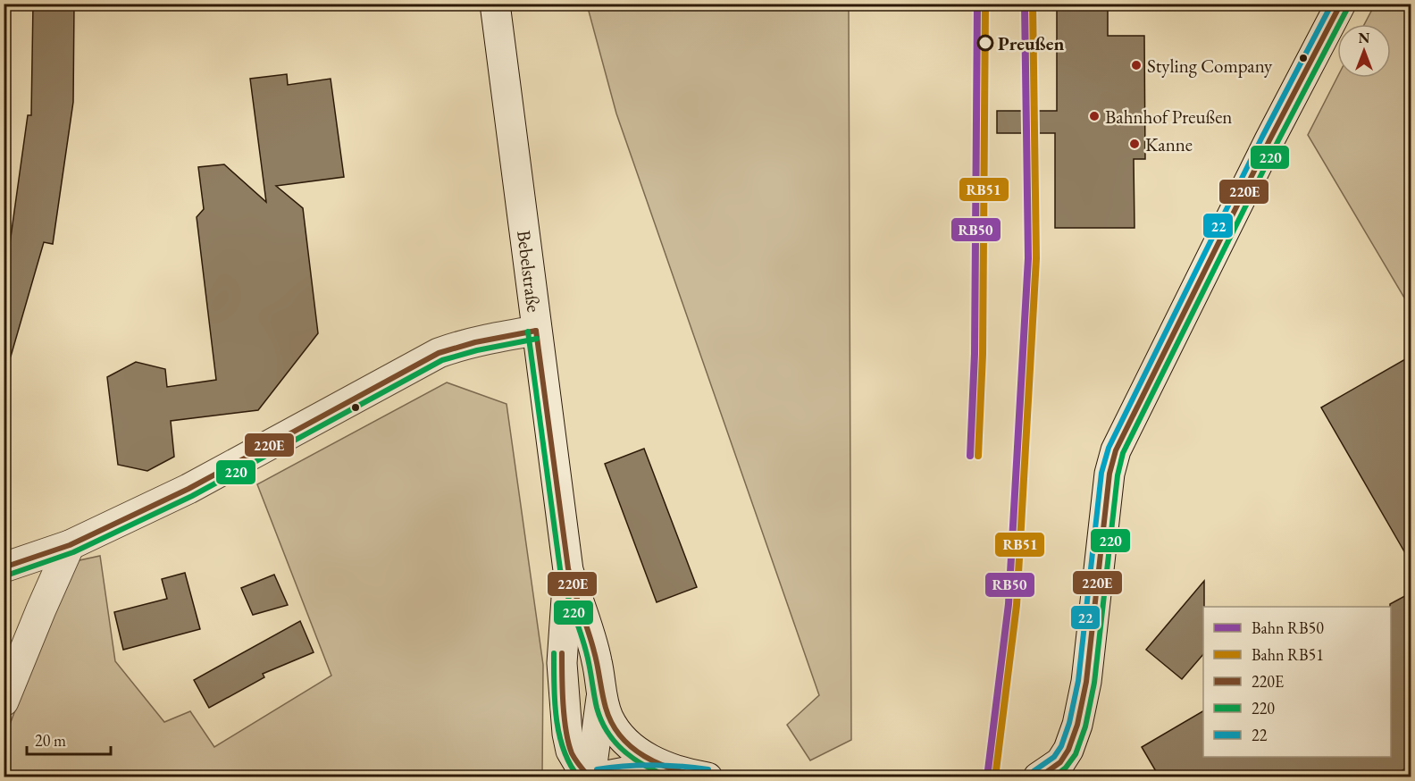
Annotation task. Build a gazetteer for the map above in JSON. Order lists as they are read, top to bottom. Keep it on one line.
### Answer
{"streets":{"street":["Bebelstraße"]},"places":["Preußen","Styling Company","Bahnhof Preußen","Kanne"],"lines":["rail line RB50","rail line RB51","transit line 220E","transit line 22","transit line 220"],"legend":["Bahn RB50","Bahn RB51","220E","220","22"],"scale_bar":"20 m","north":"top"}
